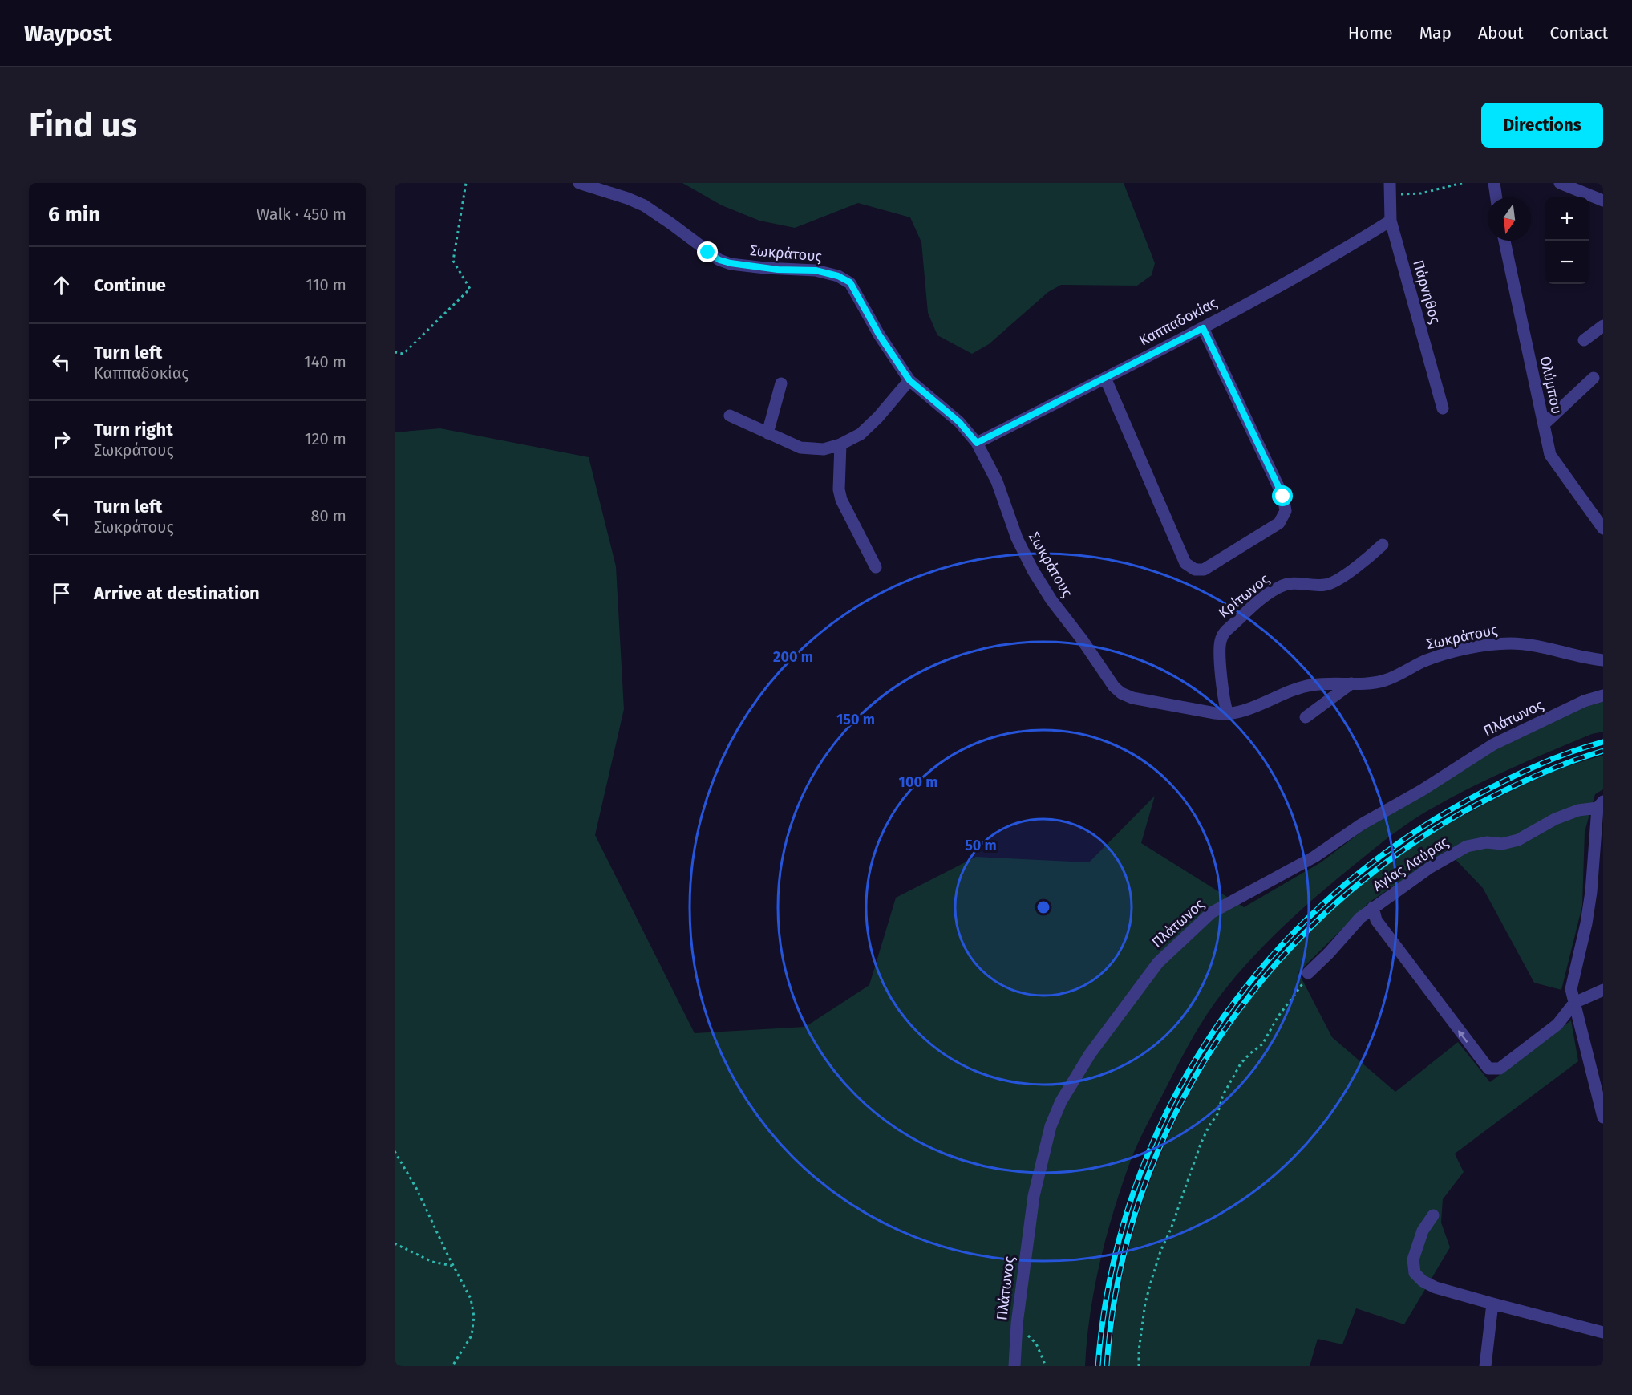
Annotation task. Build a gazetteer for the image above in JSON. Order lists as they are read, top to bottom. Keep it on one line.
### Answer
{"streets":{"street":["Σωκράτους","Πάρνηθος","Καππαδοκίας","Ολύμπου","Κρίτωνος","Πλάτωνος","Αγίας Λαύρας"]},"crossings":[["Σωκράτους","Καππαδοκίας"],["Σωκράτους","Κρίτωνος"],["Πάρνηθος","Καππαδοκίας"]],"north":"bottom","page":{"header":"Waypost","nav":["Home","Map","About","Contact"],"buttons":"Directions","title":"Find us","heading":["6 min","Walk · 450 m"],"map_buttons":["+","−"],"list":[["Continue","110 m"],["Turn left","Καππαδοκίας","140 m"],["Turn right","Σωκράτους","120 m"],["Turn left","Σωκράτους","80 m"],"Arrive at destination"]},"rings":["200 m","150 m","100 m","50 m"]}
